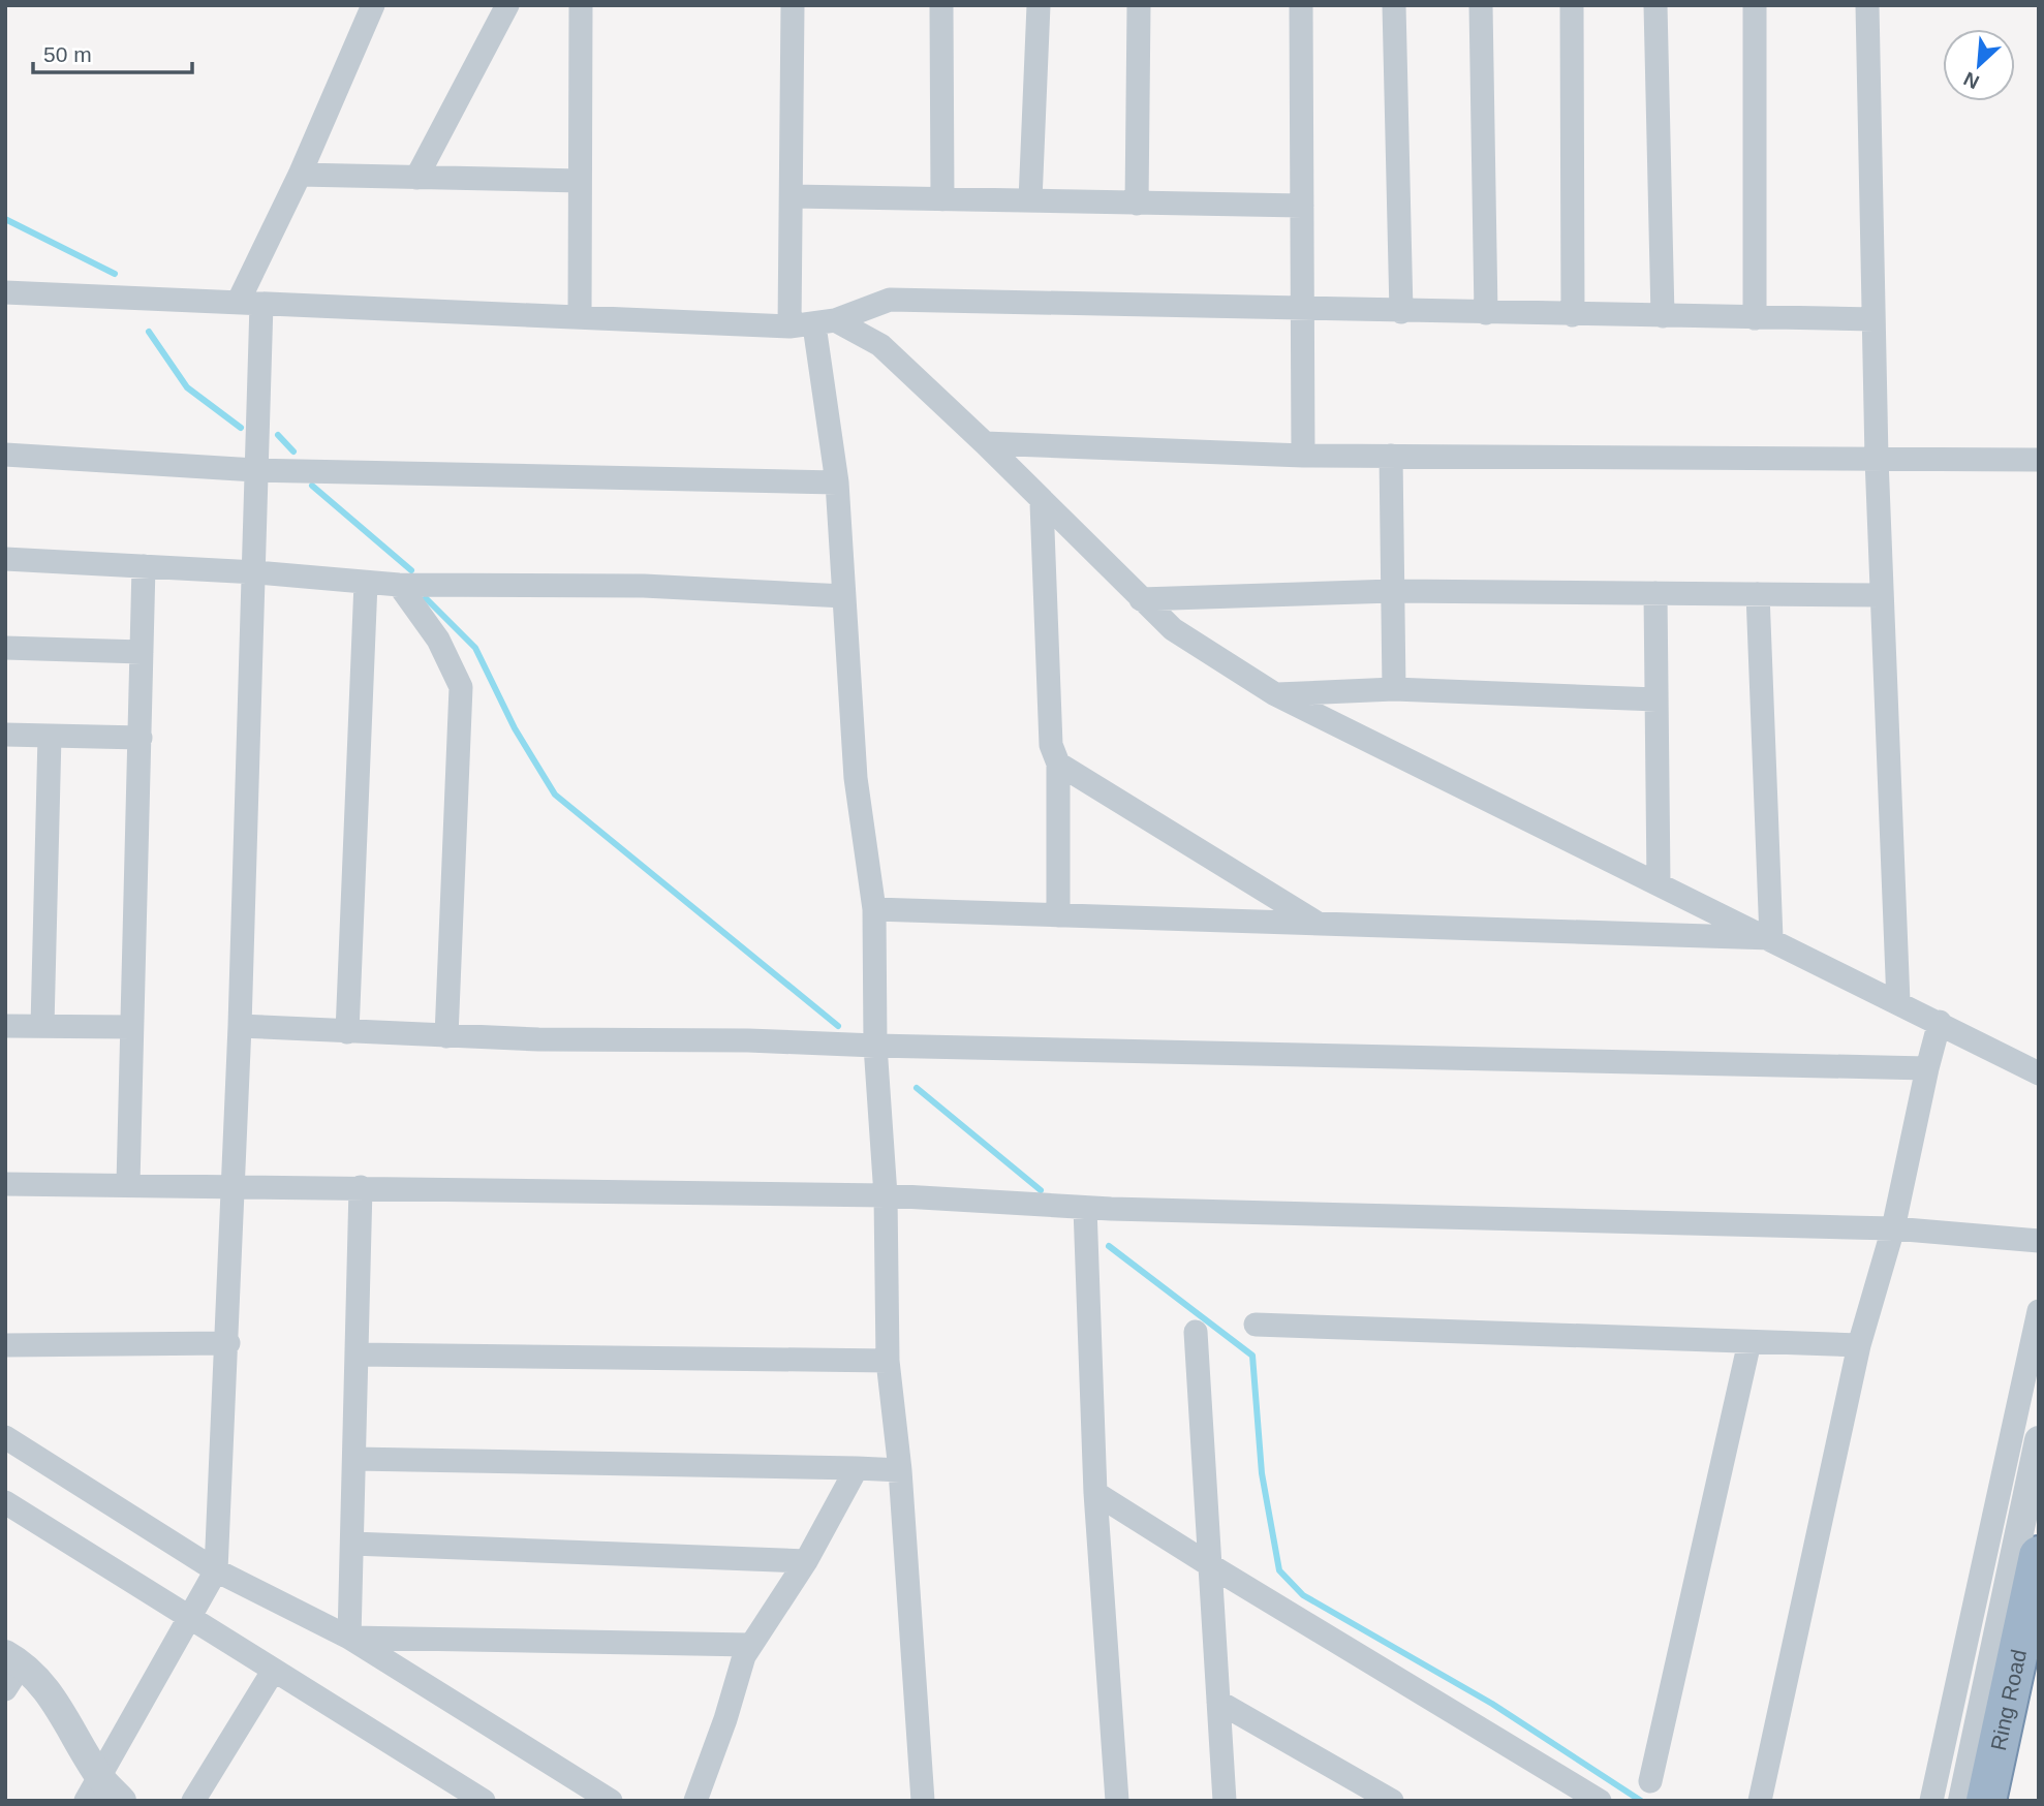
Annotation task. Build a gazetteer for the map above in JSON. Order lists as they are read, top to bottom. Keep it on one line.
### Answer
{"streets":{"highway":["Ring Road"]},"scale_bar":"50 m","north":"bottom left"}
